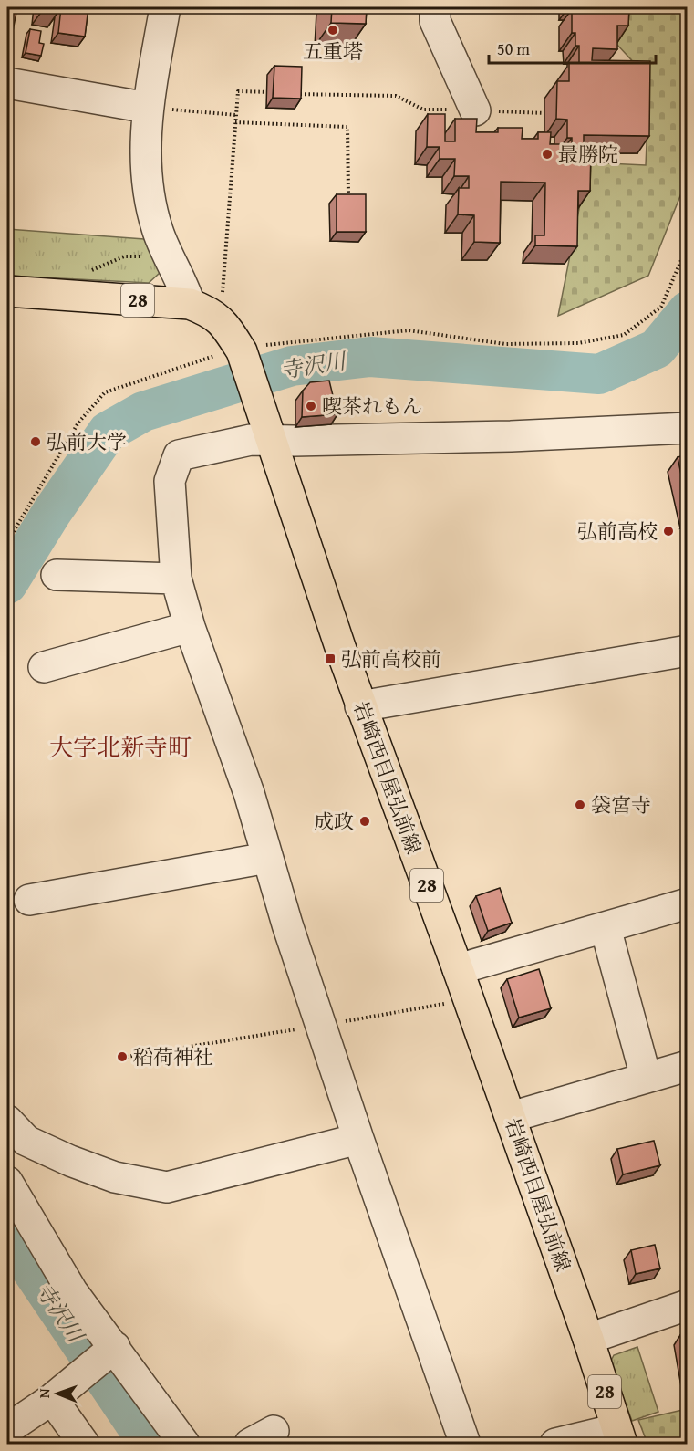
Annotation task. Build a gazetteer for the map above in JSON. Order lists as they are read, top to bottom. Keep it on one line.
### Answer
{"streets":{"main road":["28","岩崎西目屋弘前線"]},"districts":["大字北新寺町"],"water":["寺沢川"],"places":{"other":["五重塔","最勝院","喫茶れもん","弘前大学","弘前高校","袋宮寺","成政","稻荷神社"],"transit":["弘前高校前"]},"scale_bar":"50 m","north":"left"}
